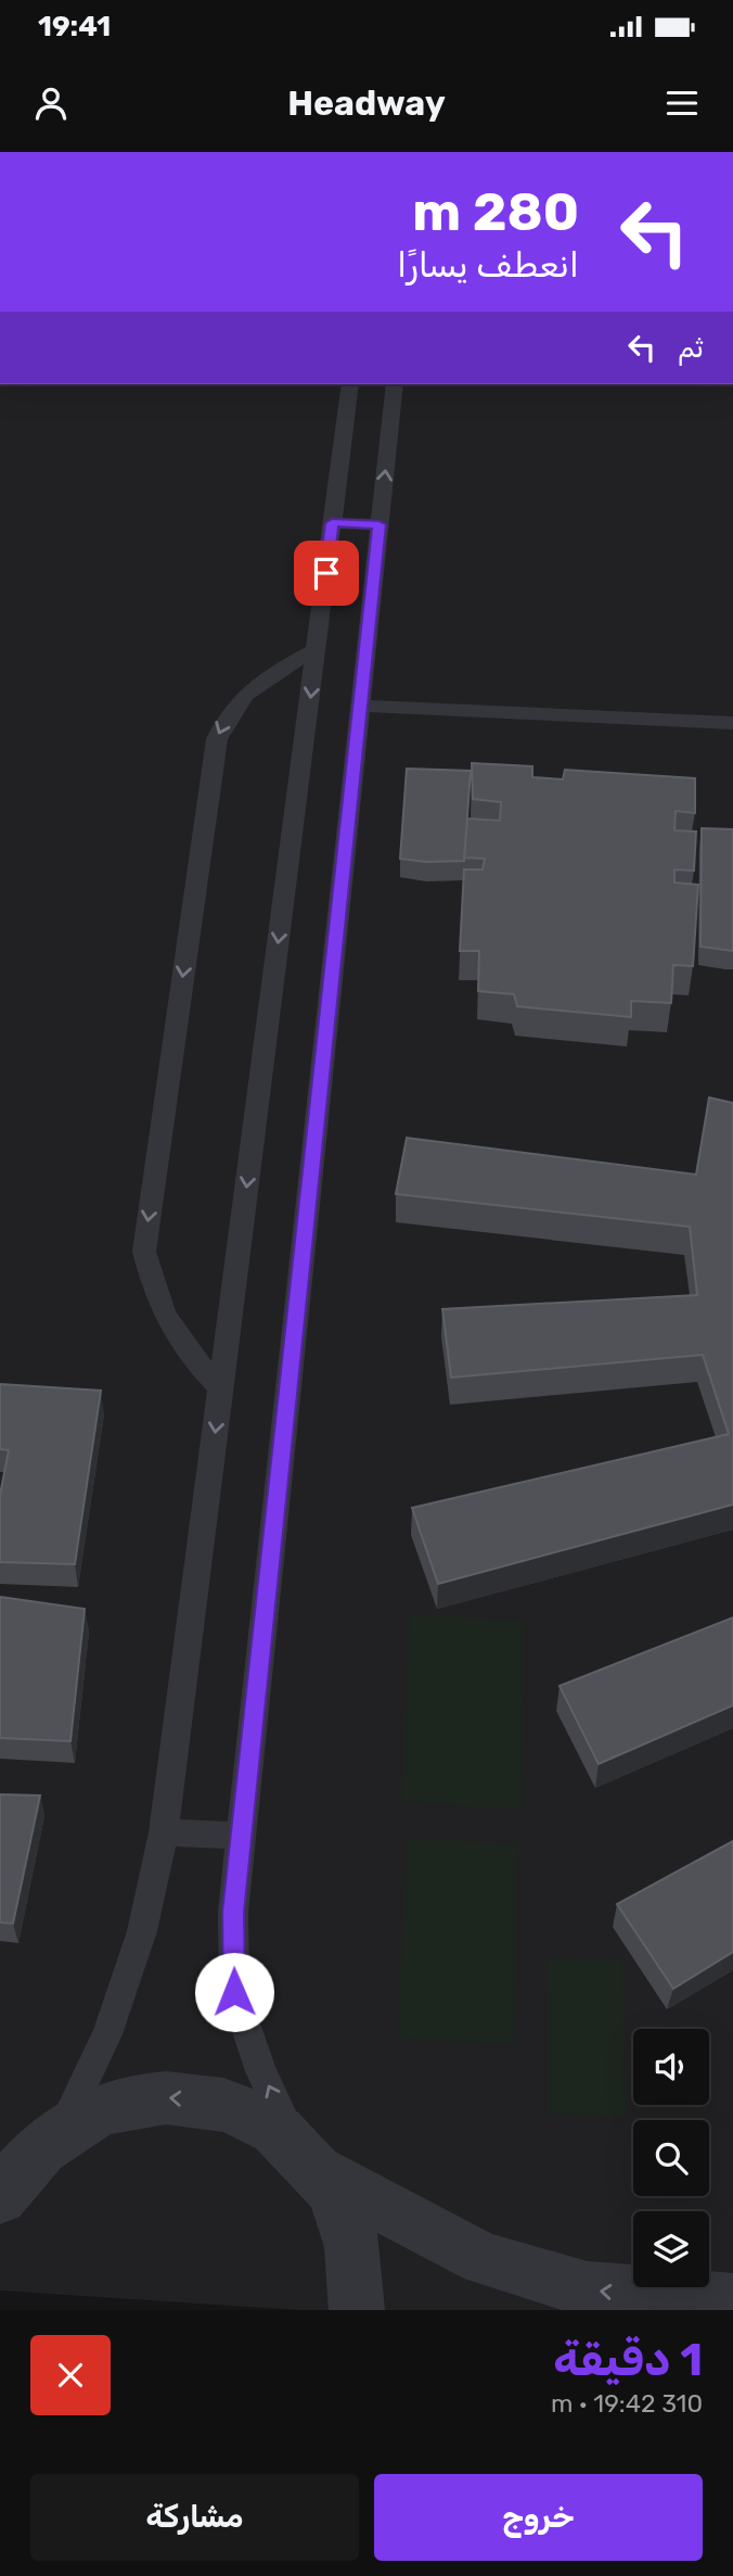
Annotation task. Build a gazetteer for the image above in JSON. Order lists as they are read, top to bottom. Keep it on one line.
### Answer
{"page":{"status":"19:41","header":"Headway","turn":["280 m","انعطف يسارًا"],"then":"ثم","heading":["1 دقيقة","310 m · 19:42"],"buttons":["خروج","مشاركة"]}}
